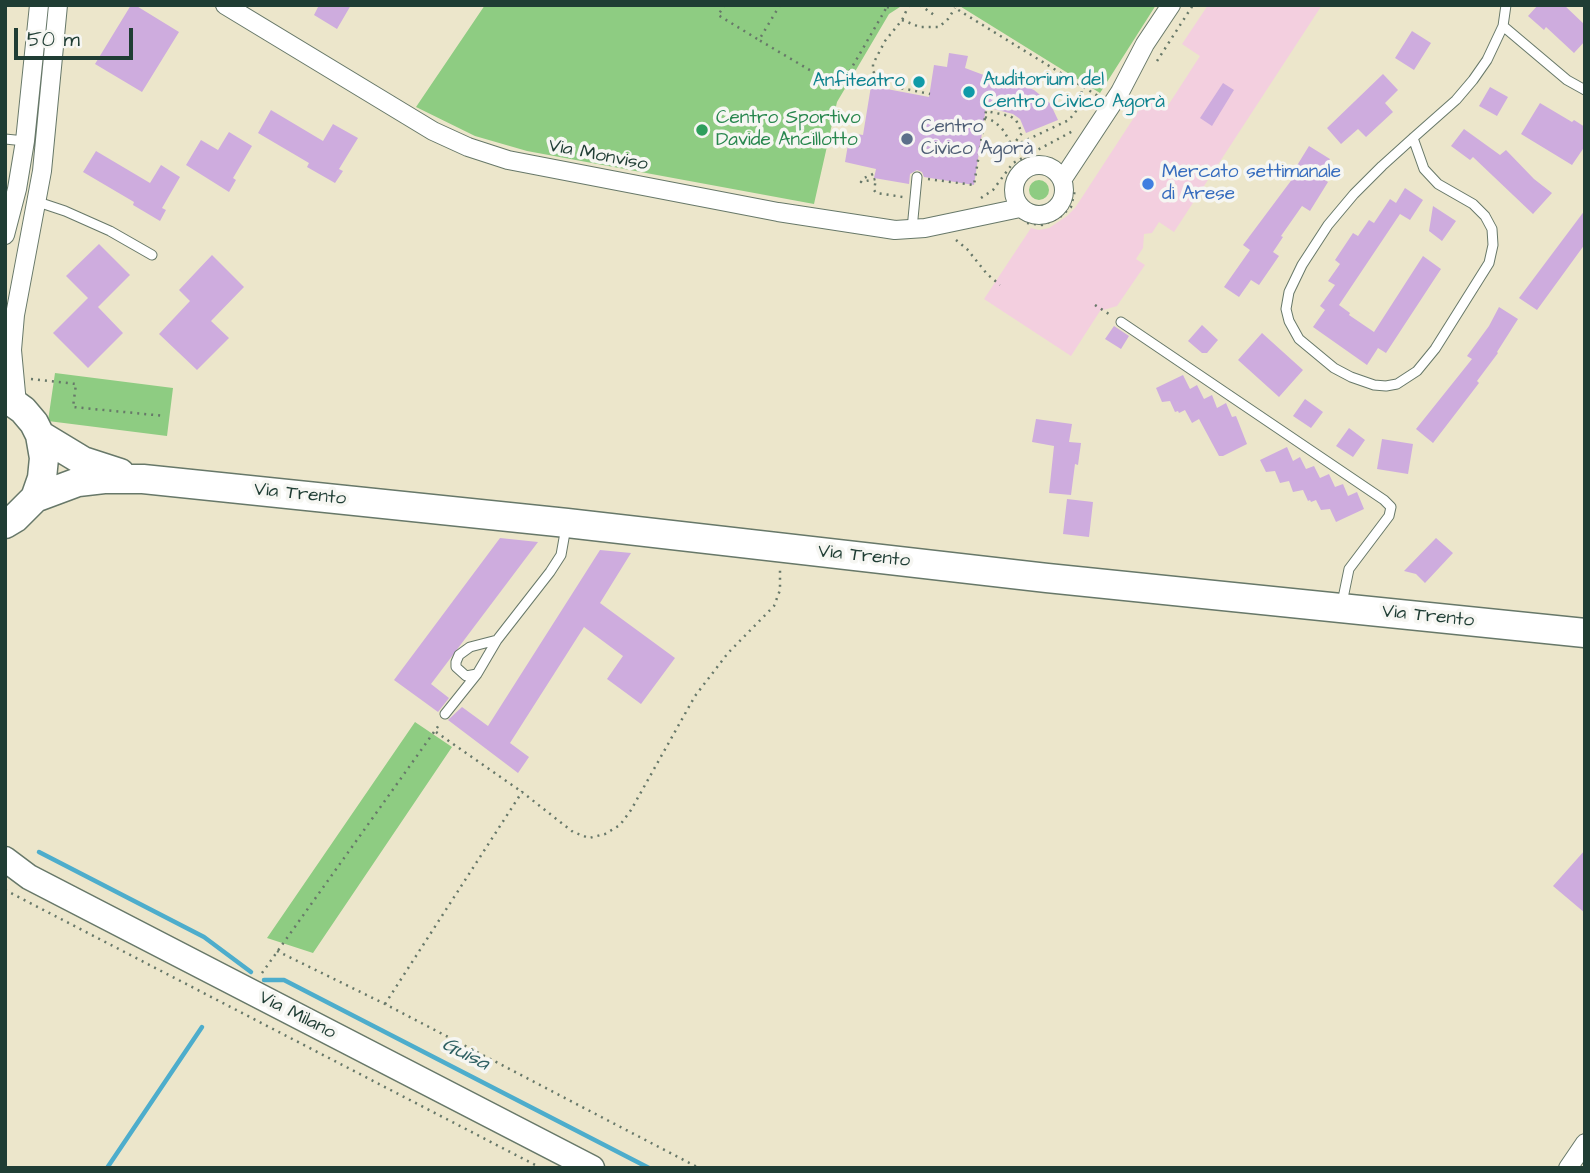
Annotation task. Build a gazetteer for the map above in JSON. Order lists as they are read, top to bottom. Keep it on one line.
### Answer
{"streets":{"main road":["Via Trento"],"street":["Via Monviso","Via Milano"]},"water":["Guisa"],"places":["Anfiteatro","Auditorium del Centro Civico Agorà","Centro Sportivo Davide Ancillotto","Centro Civico Agorà","Mercato settimanale di Arese"],"scale_bar":"50 m"}
